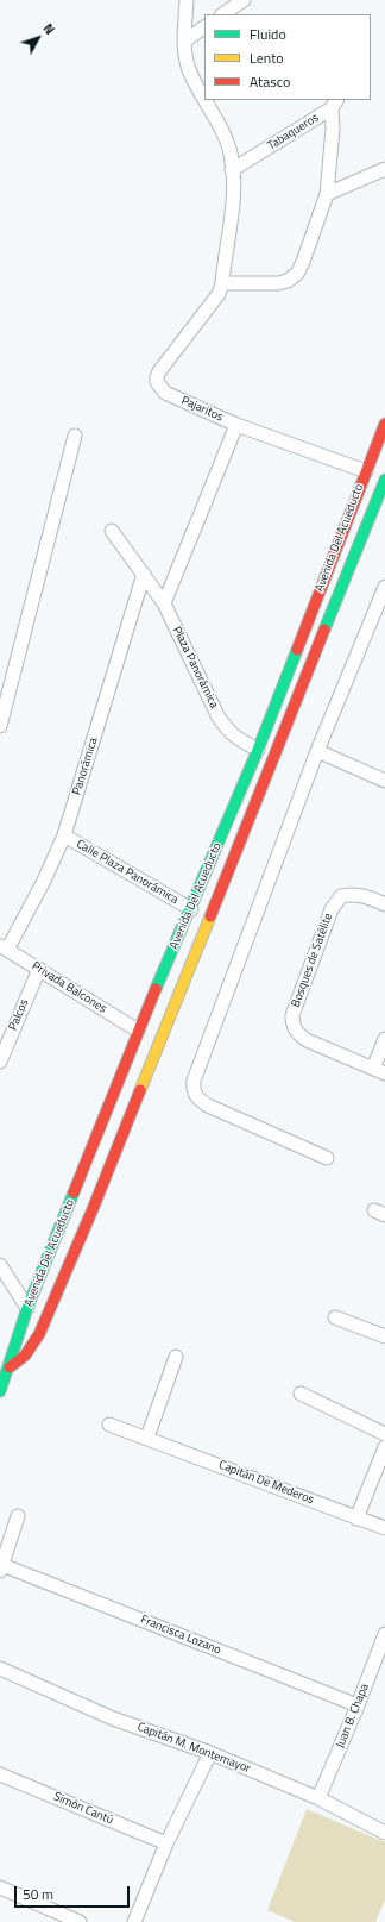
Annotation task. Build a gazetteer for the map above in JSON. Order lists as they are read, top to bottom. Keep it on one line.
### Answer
{"streets":{"street":["Tabaqueros","Pajaritos","Avenida Del Acueducto","Plaza Panorámica","Panorámica","Calle Plaza Panorámica","Bosques de Satélite","Privada Balcones","Palcos","Capitán De Mederos","Francisca Lozano","Juan B. Chapa","Capitán M. Montemayor","Simón Cantú"]},"crossings":[["Tabaqueros","Pajaritos"],["Pajaritos","Avenida Del Acueducto"],["Avenida Del Acueducto","Plaza Panorámica"],["Avenida Del Acueducto","Calle Plaza Panorámica"],["Avenida Del Acueducto","Privada Balcones"],["Plaza Panorámica","Panorámica"],["Panorámica","Calle Plaza Panorámica"],["Panorámica","Privada Balcones"],["Privada Balcones","Palcos"],["Francisca Lozano","Juan B. Chapa"],["Juan B. Chapa","Capitán M. Montemayor"]],"legend":["Fluido","Lento","Atasco"],"scale_bar":"50 m","north":"top right"}
